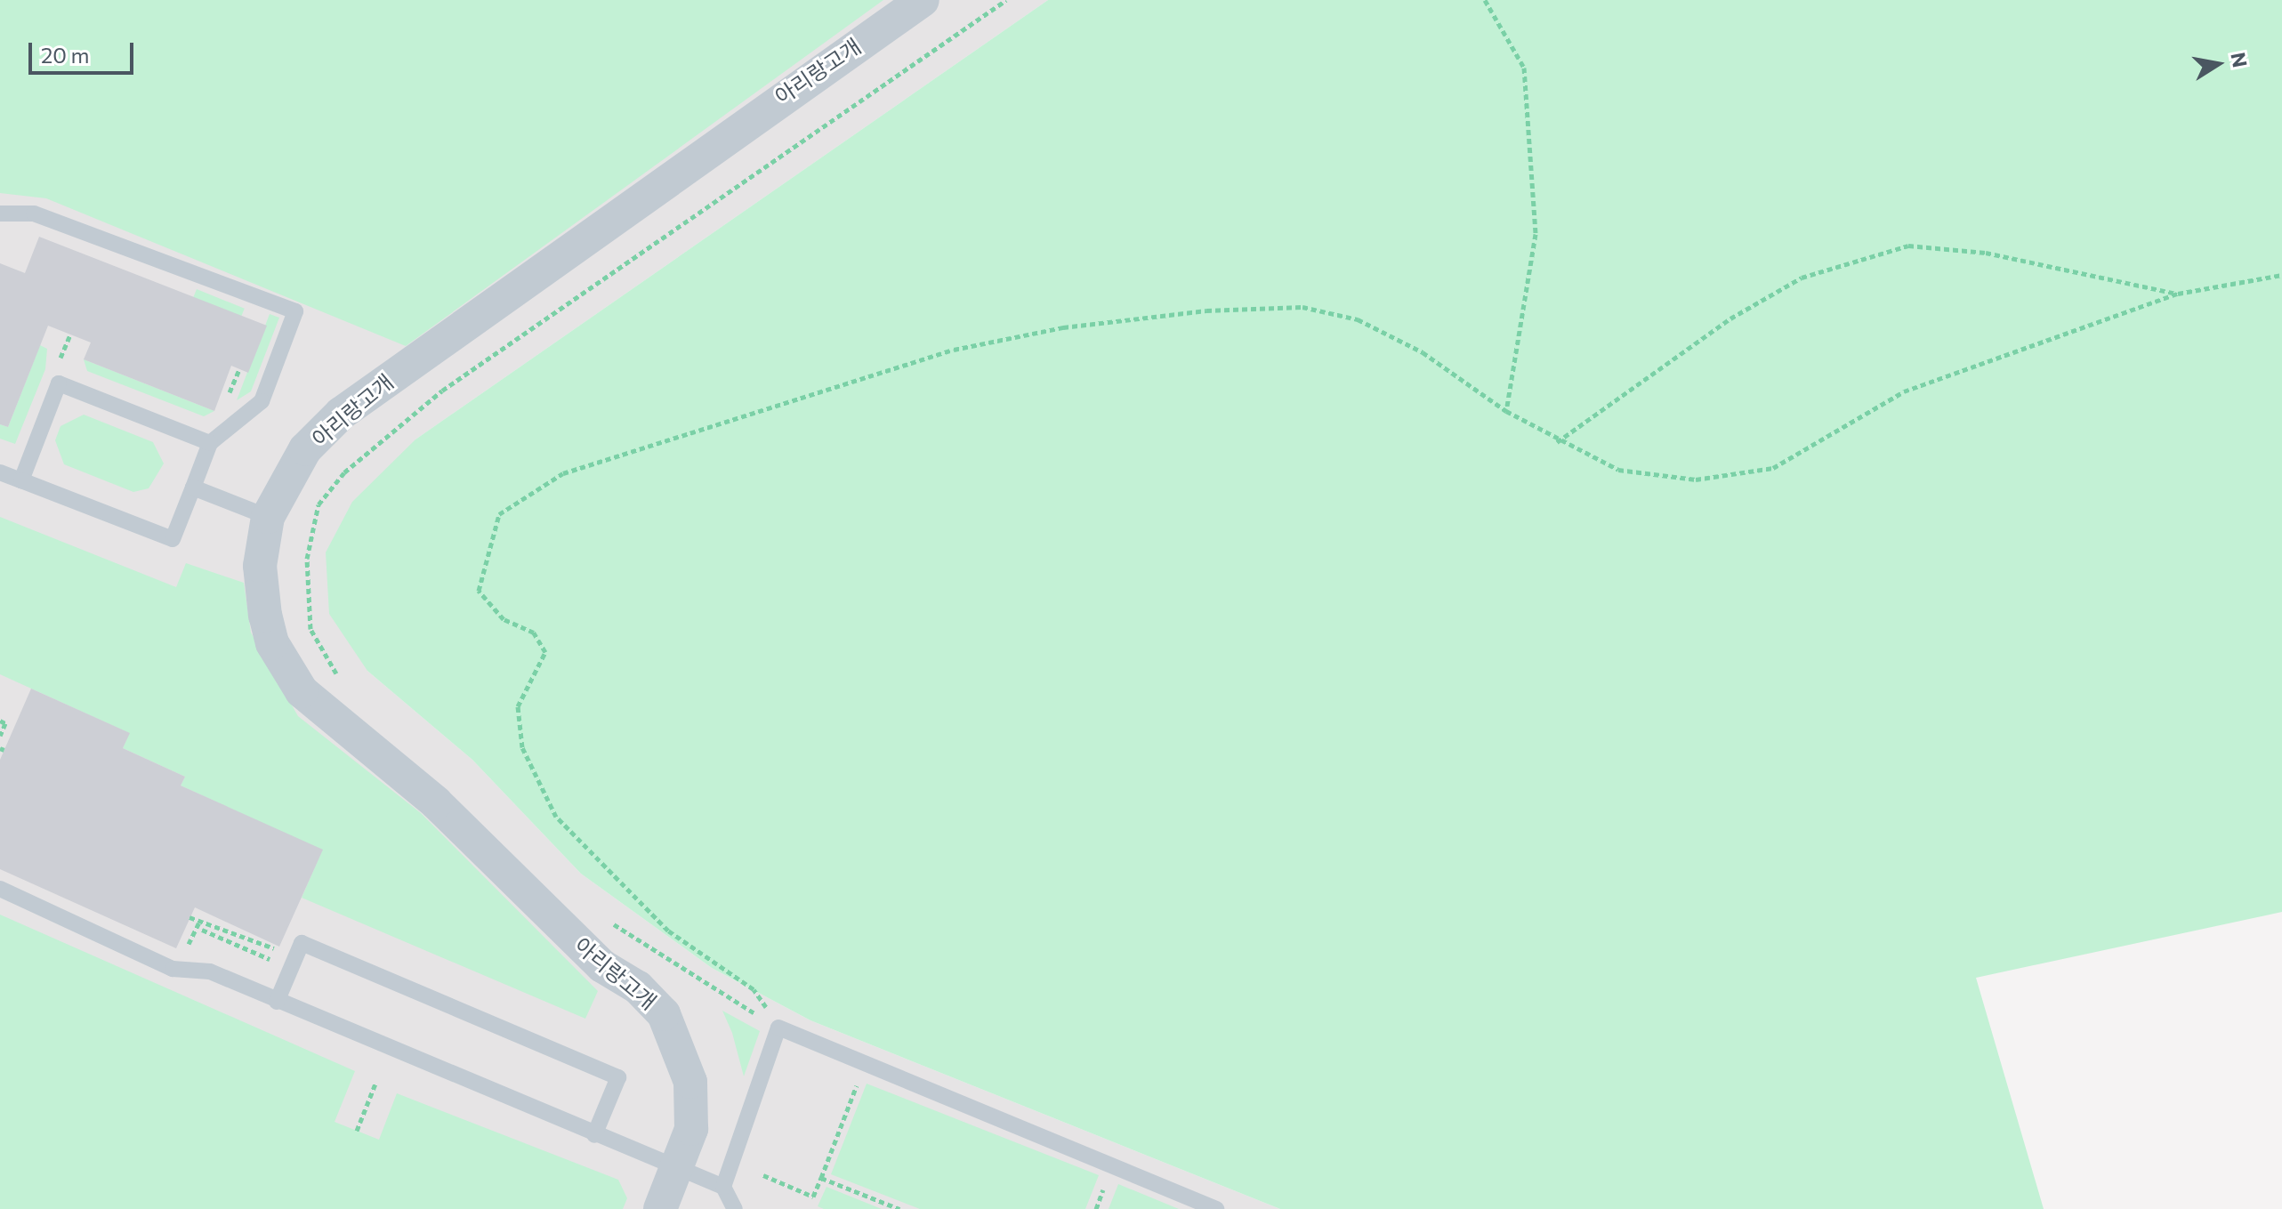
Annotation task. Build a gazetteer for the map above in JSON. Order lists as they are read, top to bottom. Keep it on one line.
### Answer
{"streets":{"street":["아리랑고개"]},"scale_bar":"20 m","north":"right"}
